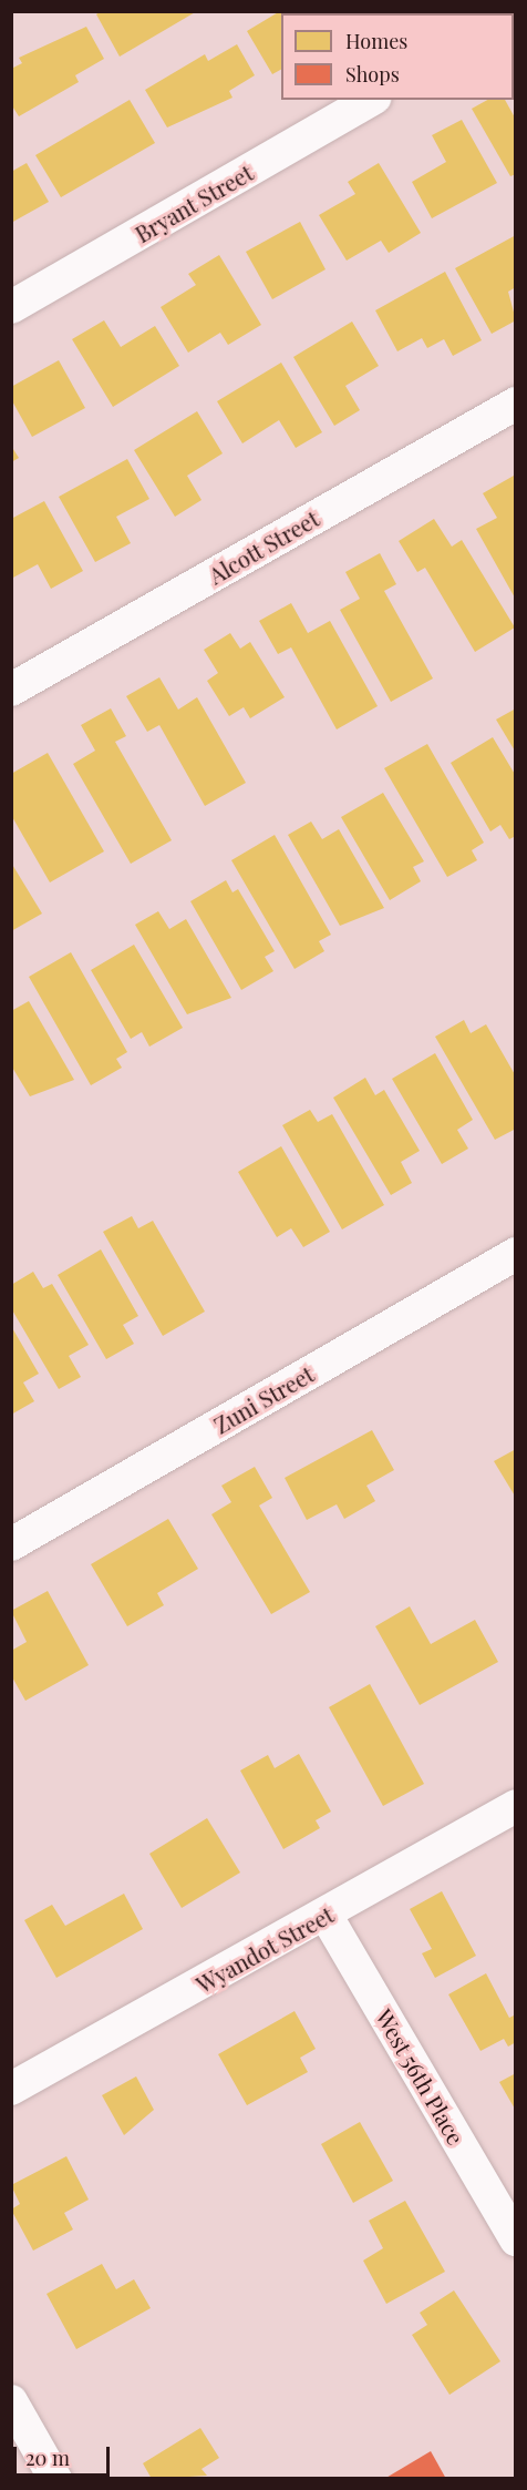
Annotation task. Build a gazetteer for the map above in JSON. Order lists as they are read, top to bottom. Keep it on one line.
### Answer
{"streets":{"street":["Bryant Street","Alcott Street","Zuni Street","Wyandot Street","West 56th Place"]},"crossings":[["Wyandot Street","West 56th Place"]],"legend":["Homes","Shops"],"scale_bar":"20 m"}
